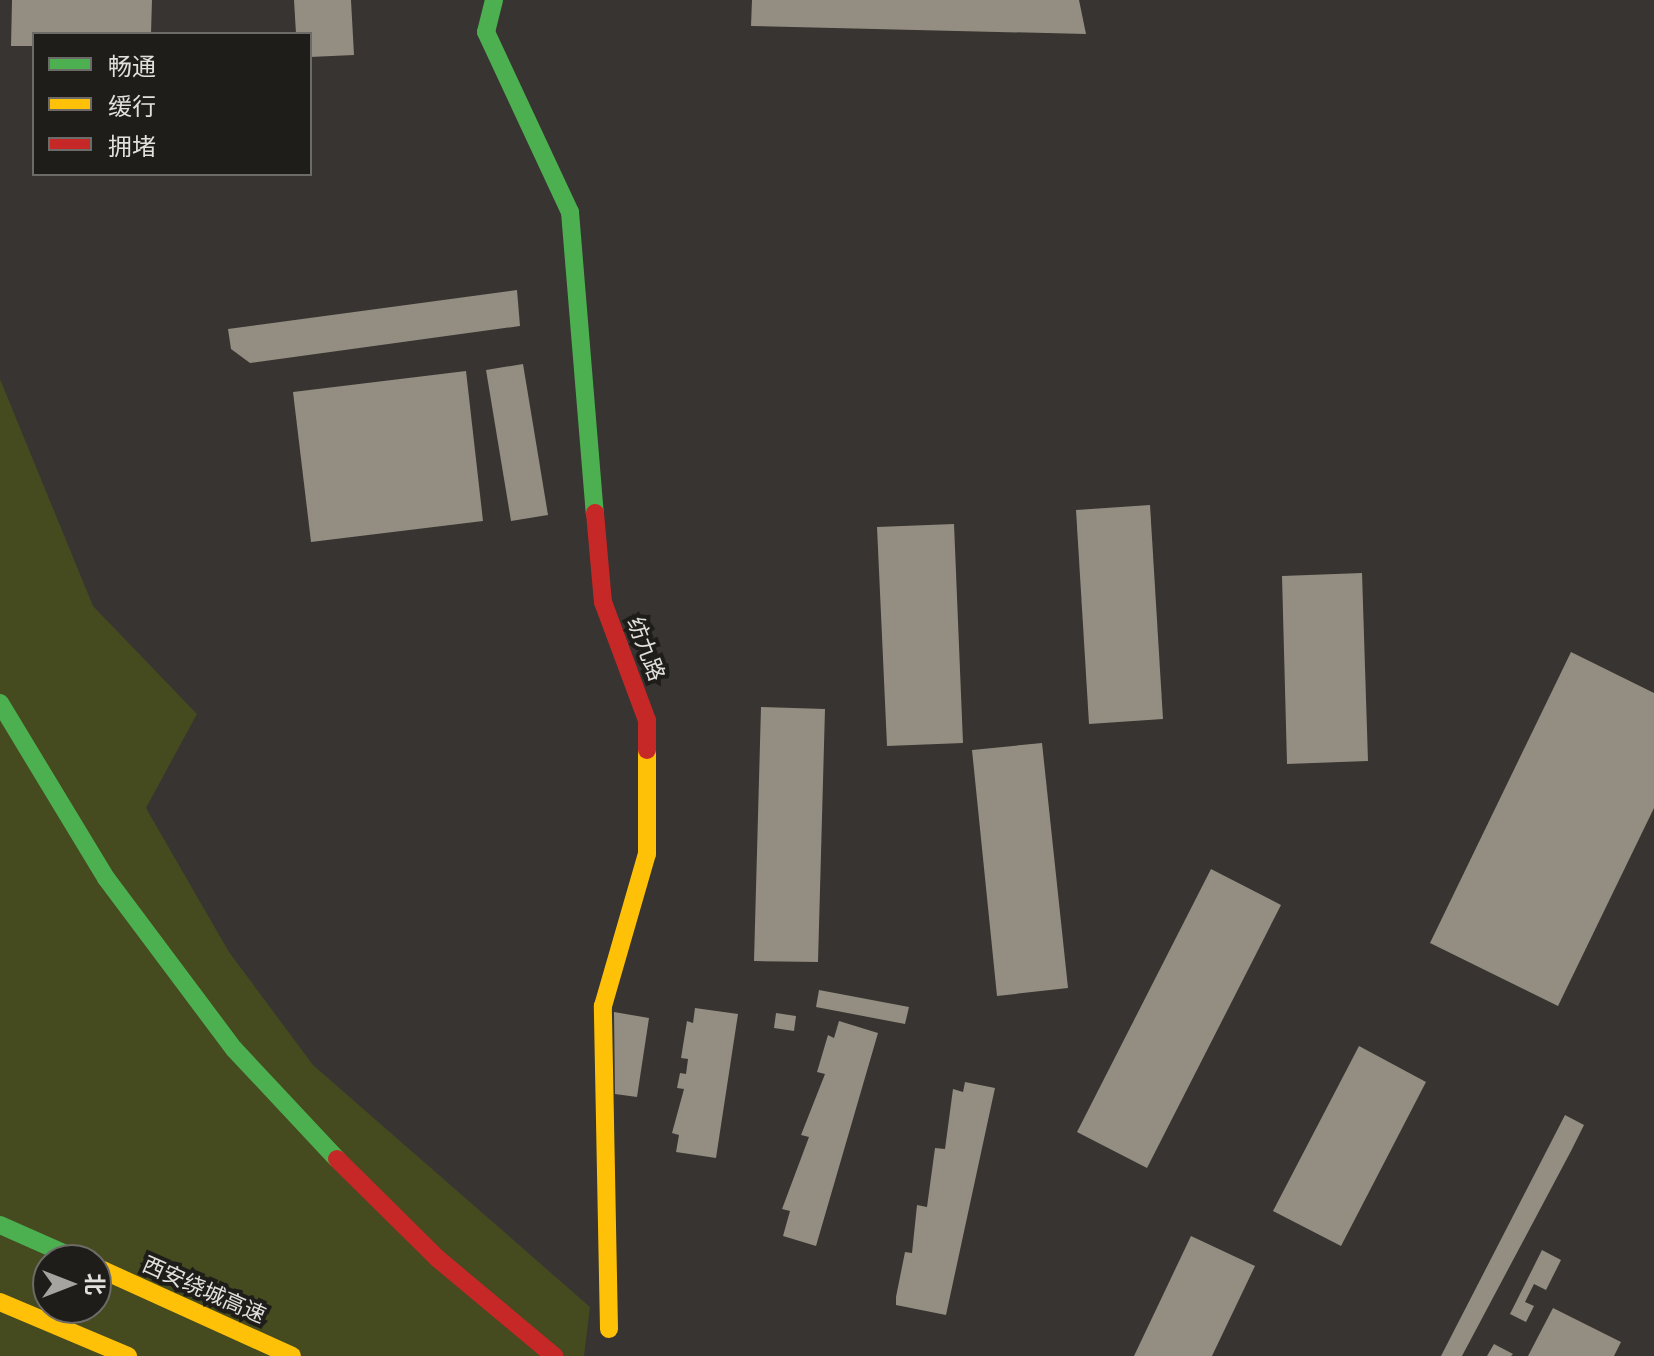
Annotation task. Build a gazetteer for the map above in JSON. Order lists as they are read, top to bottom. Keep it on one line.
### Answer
{"streets":{"main road":["纺九路","西安绕城高速"]},"legend":["畅通","缓行","拥堵"],"north":"right"}
